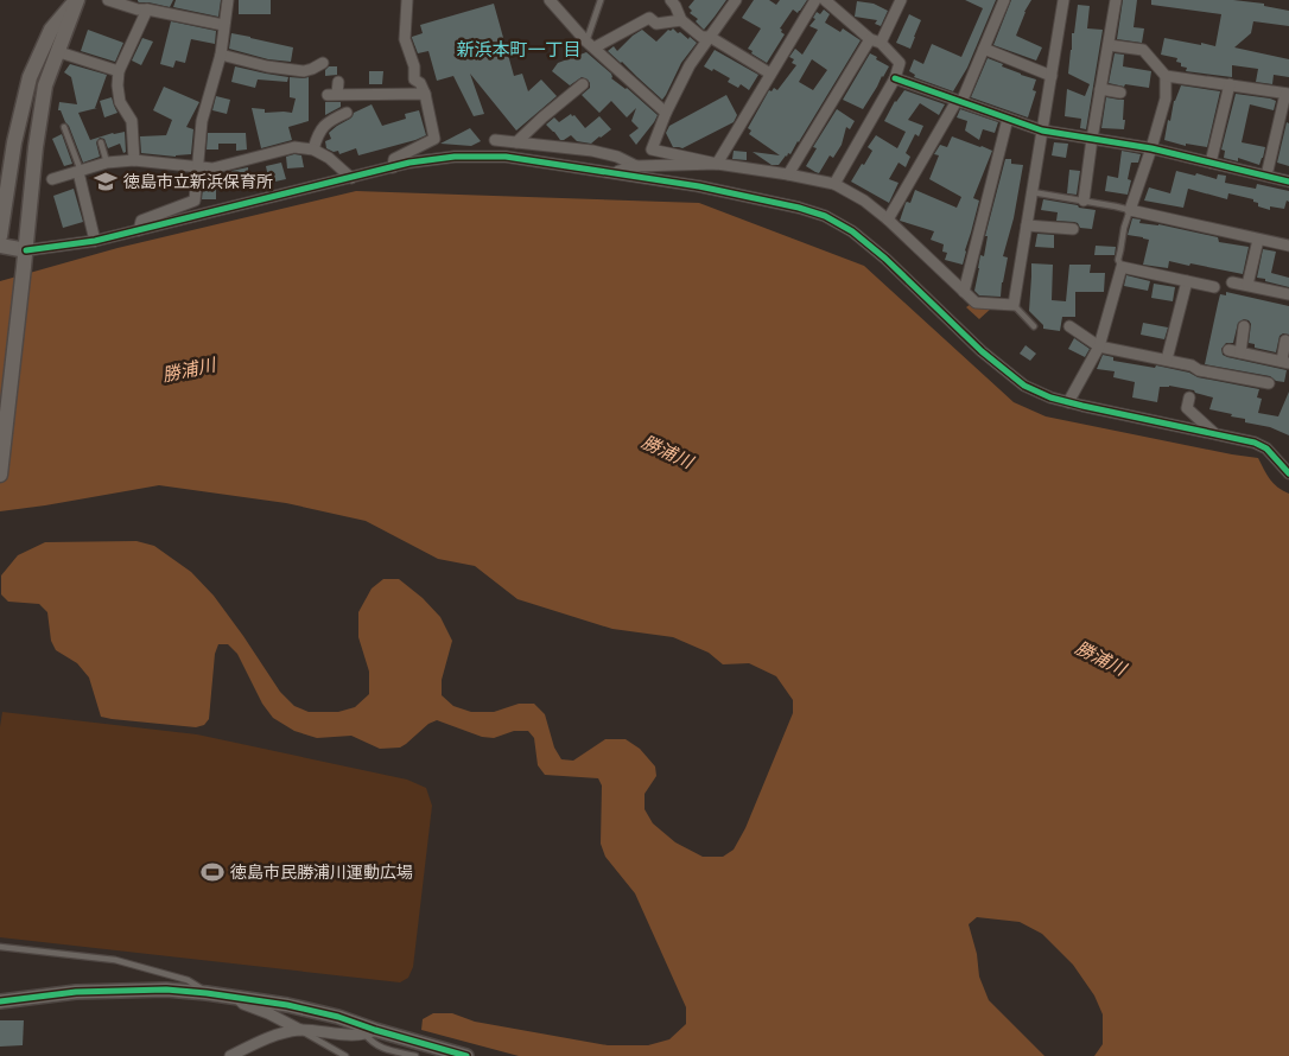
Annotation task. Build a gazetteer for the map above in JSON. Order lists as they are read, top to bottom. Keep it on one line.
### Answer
{"districts":["新浜本町一丁目"],"water":["勝浦川"],"places":{"school or university":["徳島市立新浜保育所"],"sports":["徳島市民勝浦川運動広場"]}}
